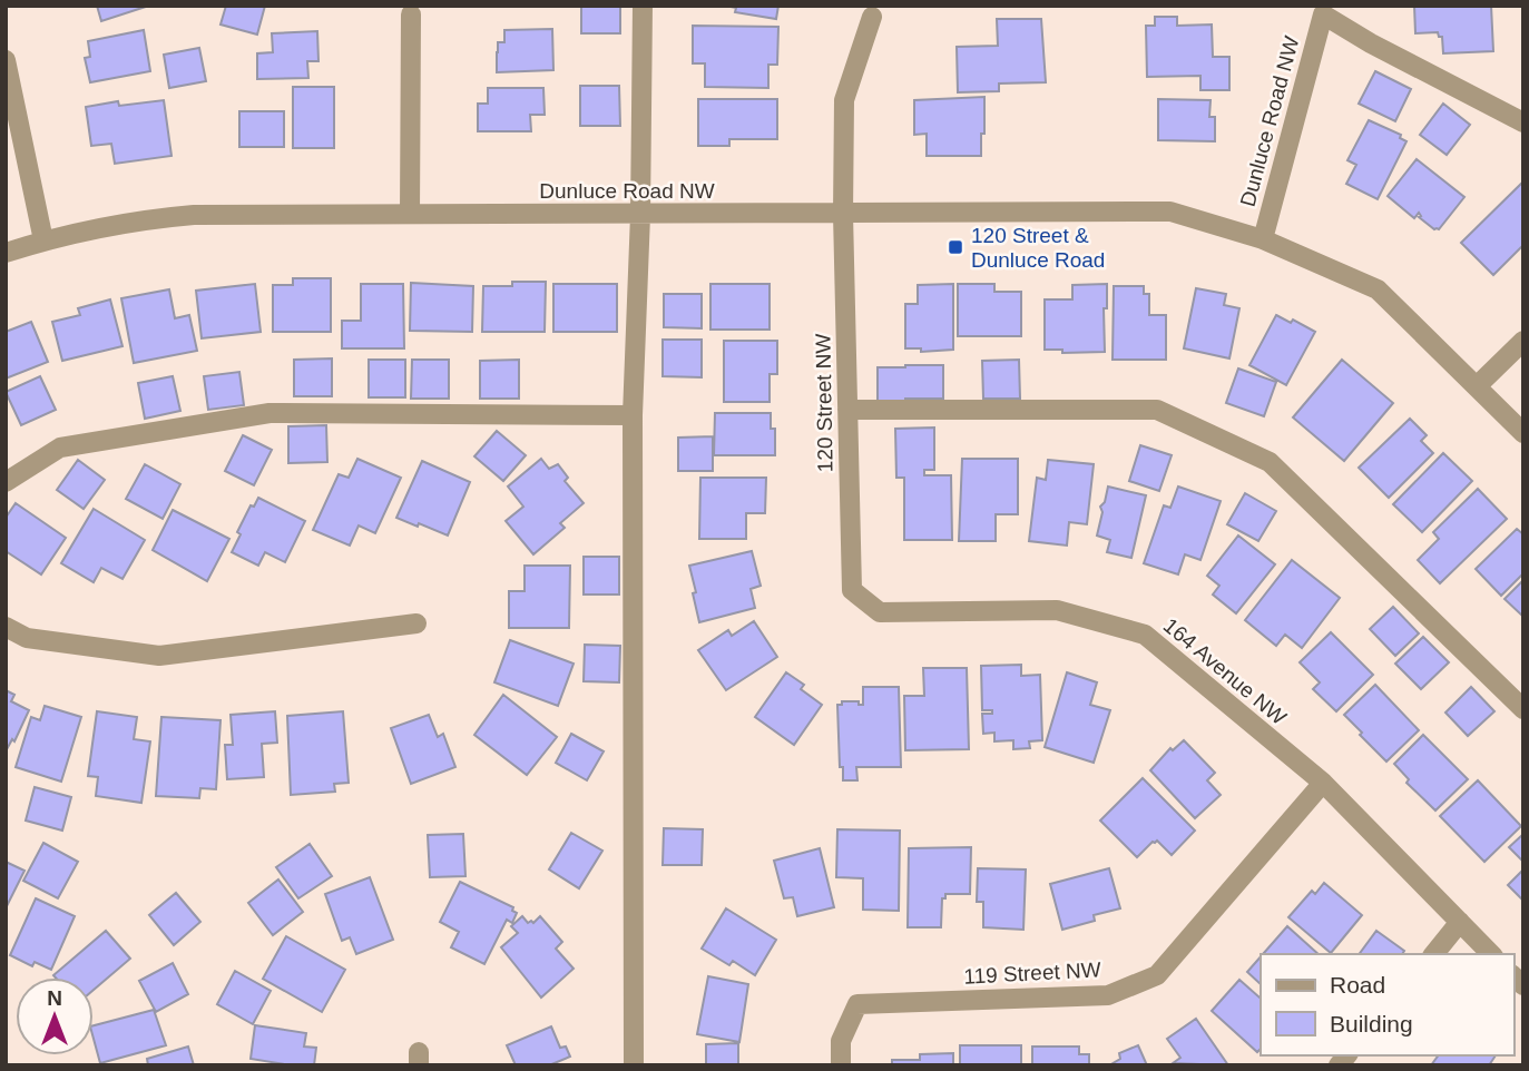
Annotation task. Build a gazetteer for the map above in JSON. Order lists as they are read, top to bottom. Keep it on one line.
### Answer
{"streets":{"street":["Dunluce Road NW","120 Street NW","164 Avenue NW","119 Street NW"]},"crossings":[["Dunluce Road NW","120 Street NW"],["120 Street NW","164 Avenue NW"],["164 Avenue NW","119 Street NW"]],"places":{"transit":["120 Street & Dunluce Road"]},"legend":["Road","Building"],"north":"top"}
